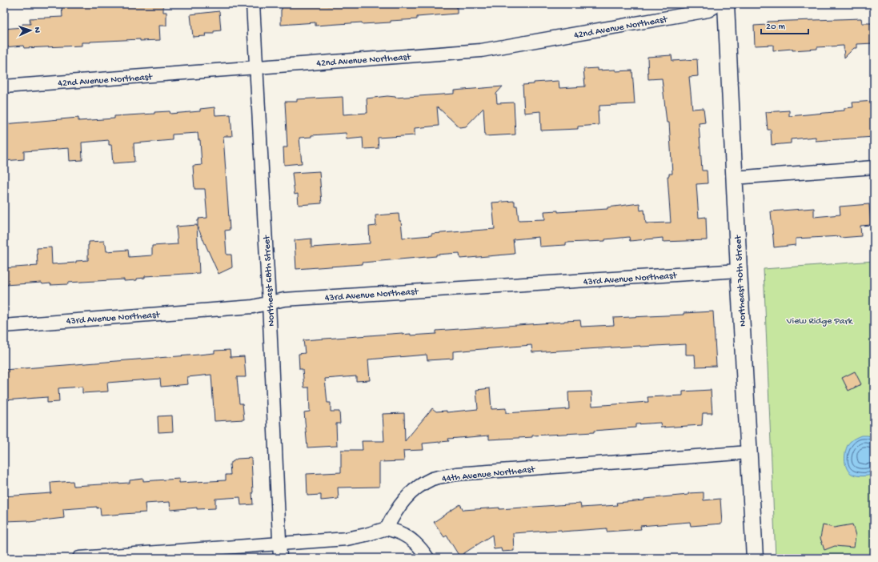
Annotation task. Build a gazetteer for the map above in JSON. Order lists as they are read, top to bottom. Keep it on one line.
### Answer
{"streets":{"street":["42nd Avenue Northeast","43rd Avenue Northeast","Northeast 68th Street","Northeast 70th Street","44th Avenue Northeast"]},"crossings":[["42nd Avenue Northeast","Northeast 68th Street"],["43rd Avenue Northeast","Northeast 68th Street"],["43rd Avenue Northeast","Northeast 70th Street"],["Northeast 70th Street","44th Avenue Northeast"]],"parks":["View Ridge Park"],"scale_bar":"20 m","north":"right"}
